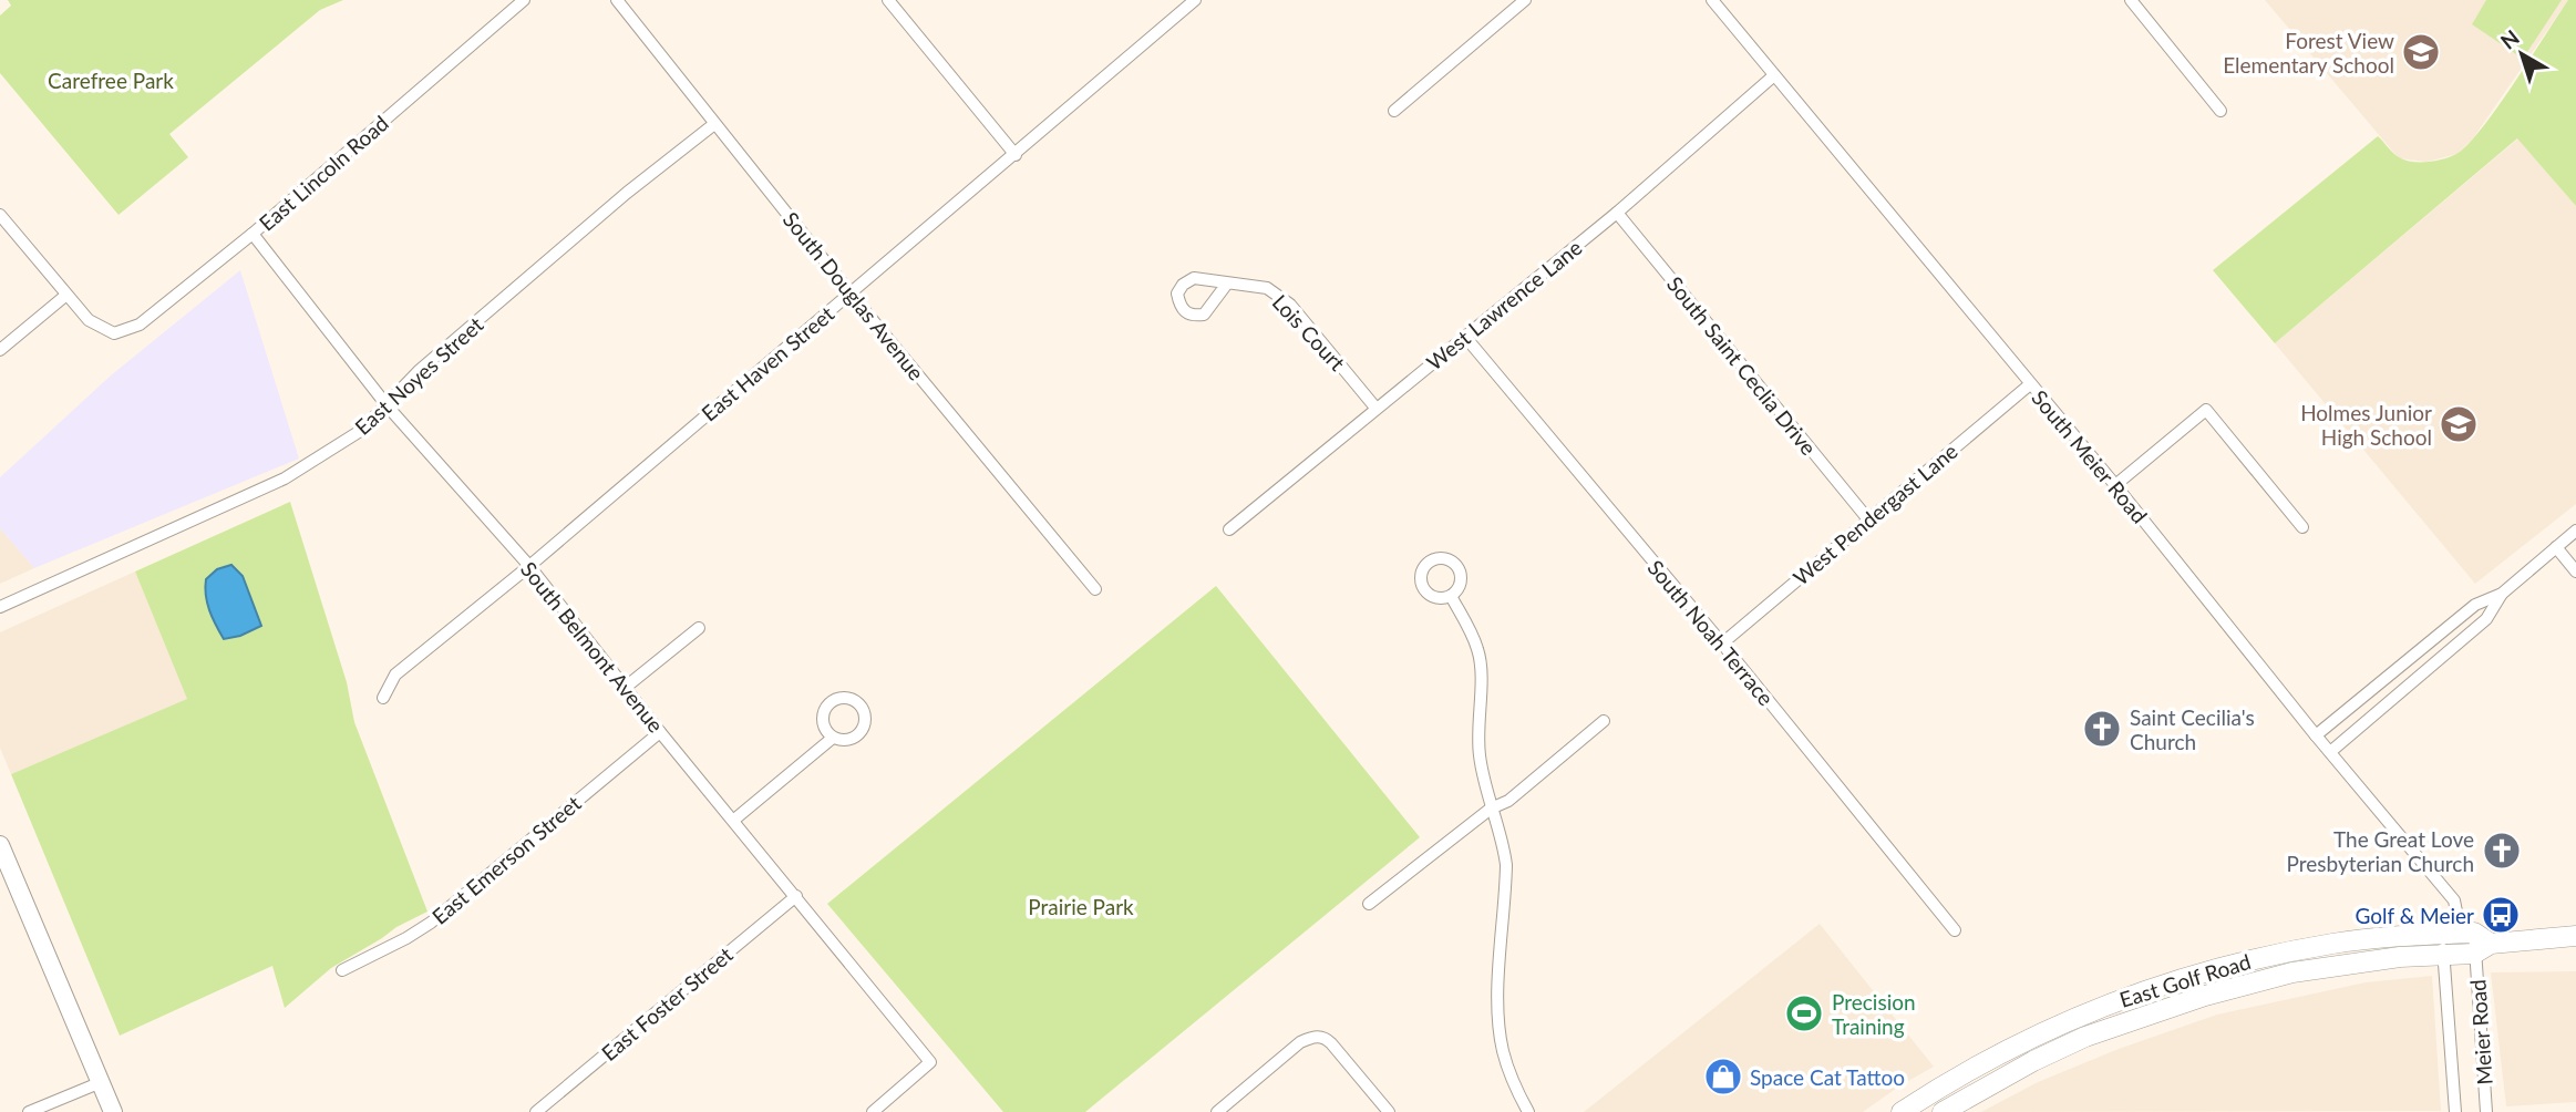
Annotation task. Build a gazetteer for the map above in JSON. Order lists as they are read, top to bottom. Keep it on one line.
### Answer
{"streets":{"main road":["East Golf Road"],"street":["East Lincoln Road","South Douglas Avenue","West Lawrence Lane","Lois Court","East Haven Street","South Saint Ceclia Drive","East Noyes Street","South Meier Road","West Pendergast Lane","South Noah Terrace","South Belmont Avenue","East Emerson Street","East Foster Street","Meier Road"]},"crossings":[["East Lincoln Road","South Belmont Avenue"],["South Douglas Avenue","East Haven Street"],["South Douglas Avenue","East Noyes Street"],["West Lawrence Lane","Lois Court"],["West Lawrence Lane","South Saint Ceclia Drive"],["West Lawrence Lane","South Meier Road"],["West Lawrence Lane","South Noah Terrace"],["East Haven Street","South Belmont Avenue"],["South Saint Ceclia Drive","West Pendergast Lane"],["East Noyes Street","South Belmont Avenue"],["South Meier Road","West Pendergast Lane"],["South Meier Road","East Golf Road"],["South Meier Road","Meier Road"],["West Pendergast Lane","South Noah Terrace"],["South Belmont Avenue","East Emerson Street"],["South Belmont Avenue","East Foster Street"],["East Golf Road","Meier Road"]],"parks":["Carefree Park","Prairie Park"],"places":{"school or university":["Forest View Elementary School","Holmes Junior High School"],"church":["Saint Cecilia's Church","The Great Love Presbyterian Church"],"bus stop":["Golf & Meier"],"sports":["Precision Training"],"shop":["Space Cat Tattoo"]},"north":"top left"}
